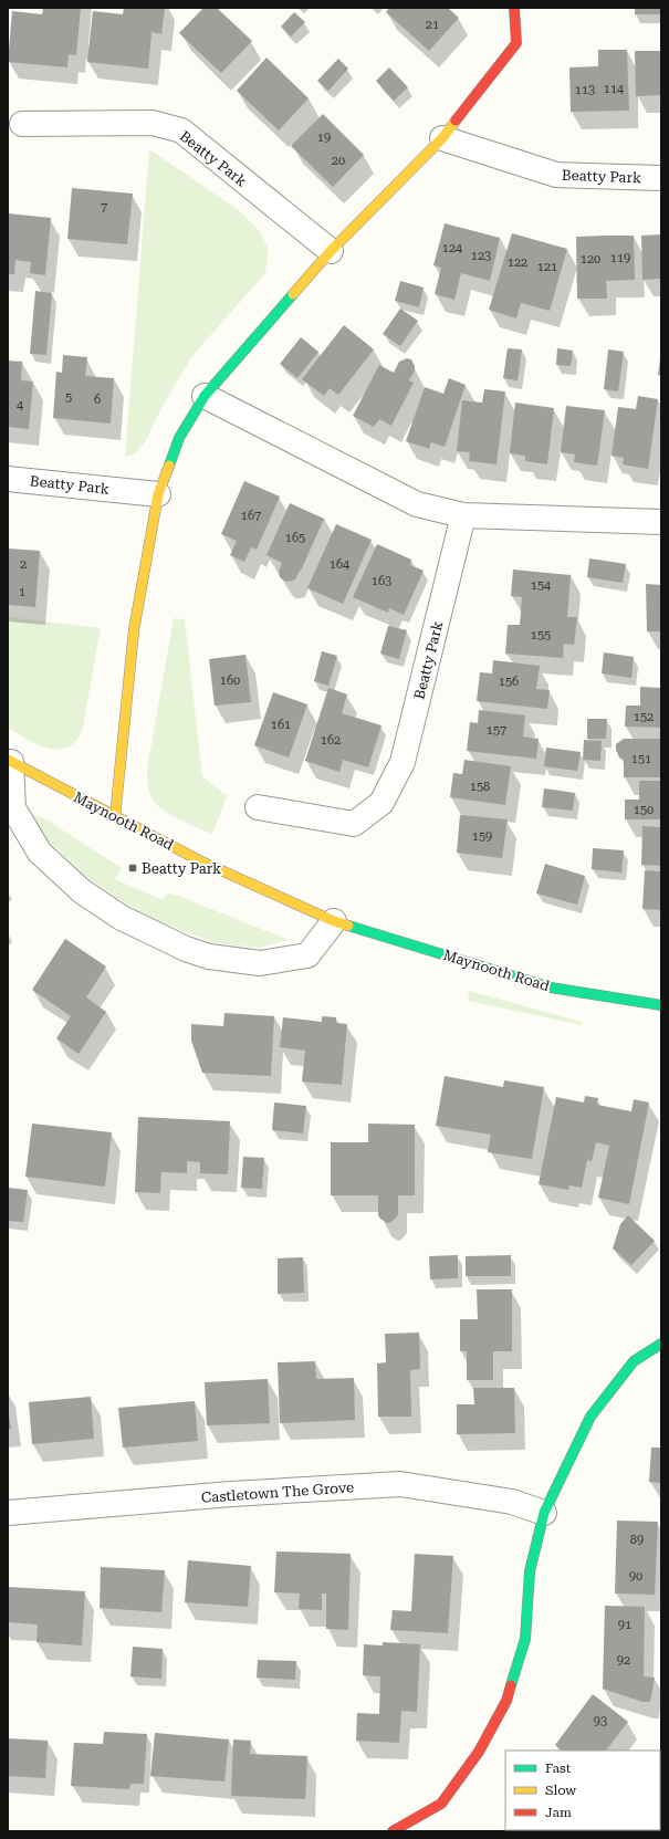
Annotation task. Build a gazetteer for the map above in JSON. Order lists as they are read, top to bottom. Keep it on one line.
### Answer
{"streets":{"street":["Beatty Park","Maynooth Road","Castletown The Grove"]},"places":{"transit":["Beatty Park"]},"house_numbers":["21","114","113","19","20","7","124","123","119","120","122","121","5","6","4","167","165","2","164","163","154","1","155","160","156","152","161","157","162","151","158","150","159","89","90","91","92","93"],"legend":["Fast","Slow","Jam"]}
